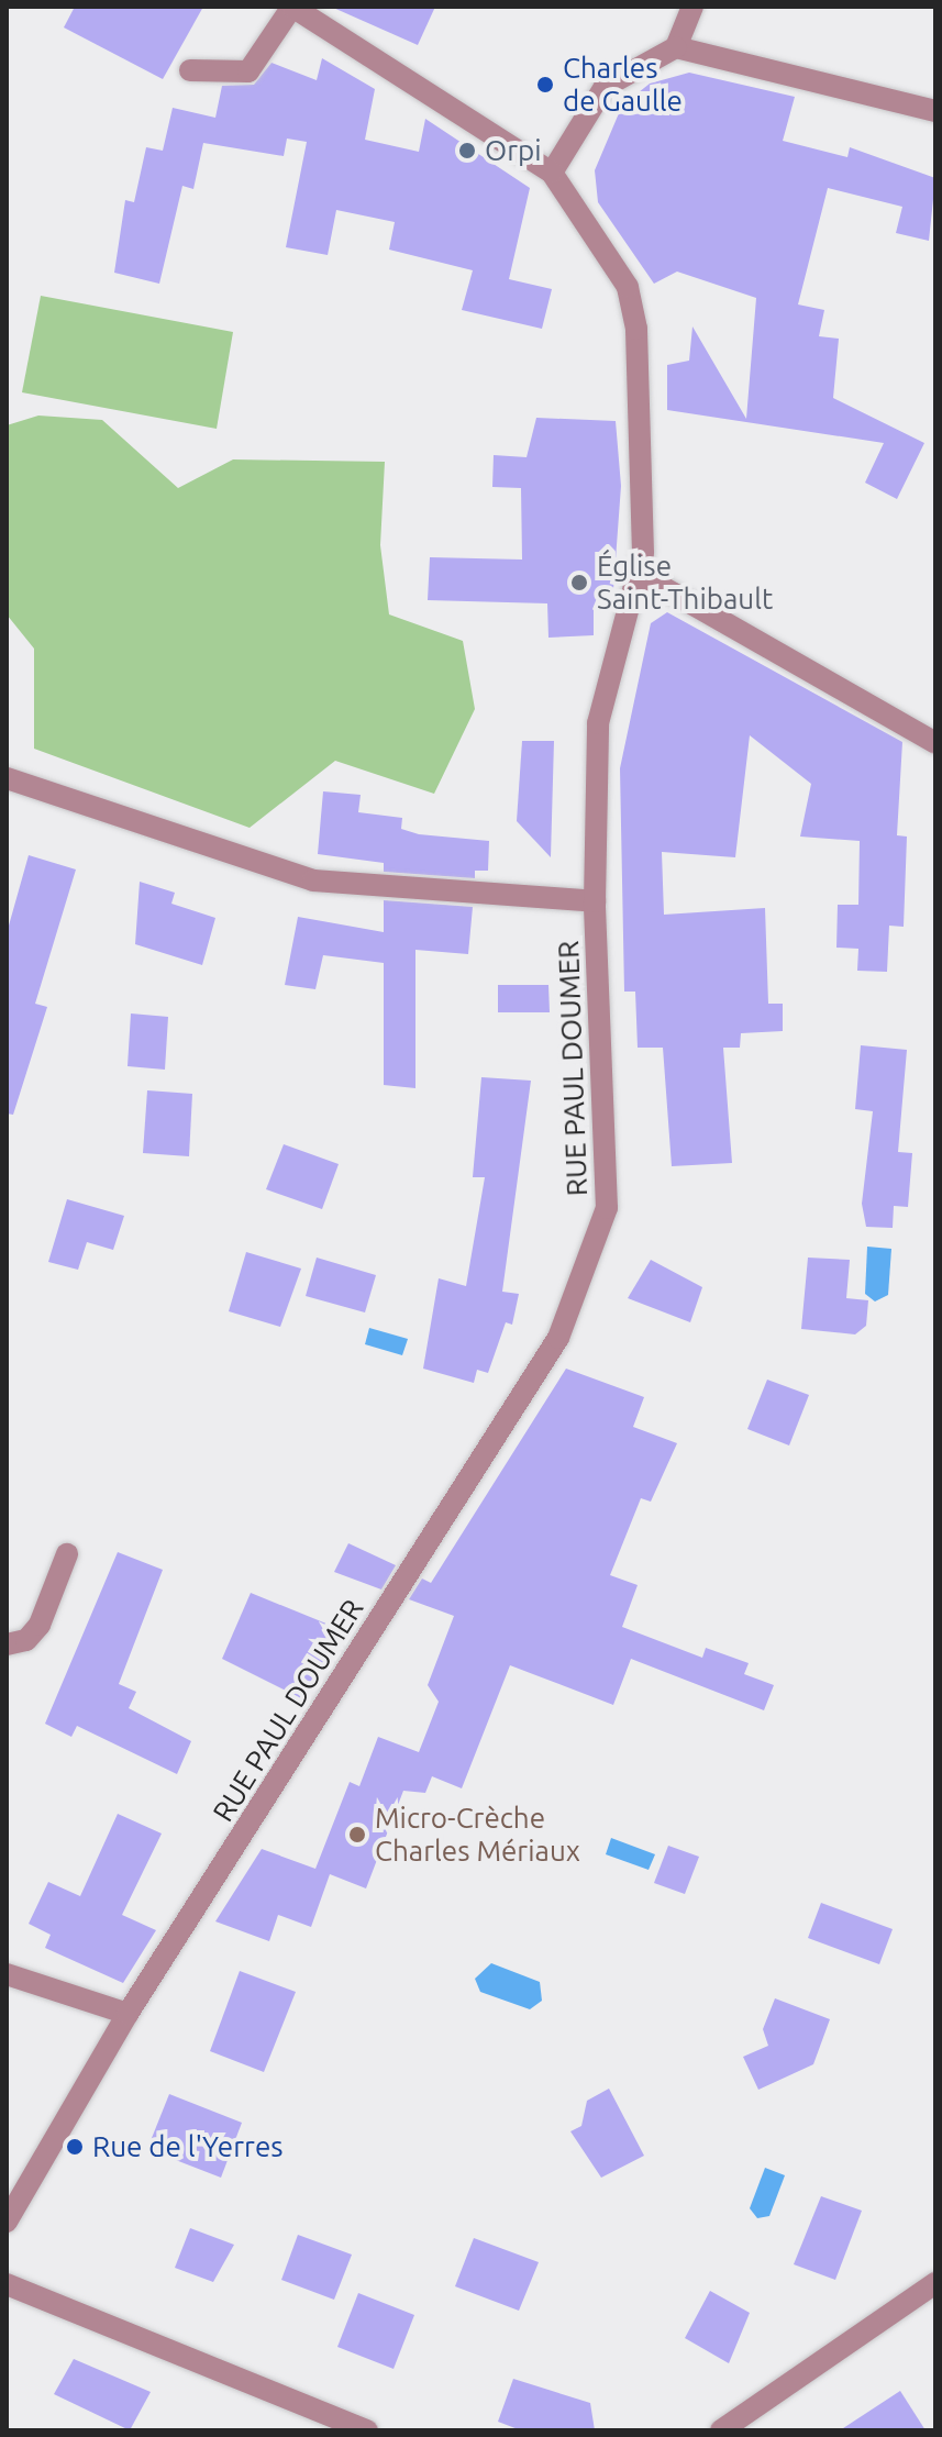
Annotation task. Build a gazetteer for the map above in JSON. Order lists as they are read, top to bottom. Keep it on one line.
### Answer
{"streets":{"street":["RUE PAUL DOUMER"]},"places":["Charles de Gaulle","Orpi","Église Saint-Thibault","Micro-Crèche Charles Mériaux","Rue de l'Yerres"]}
